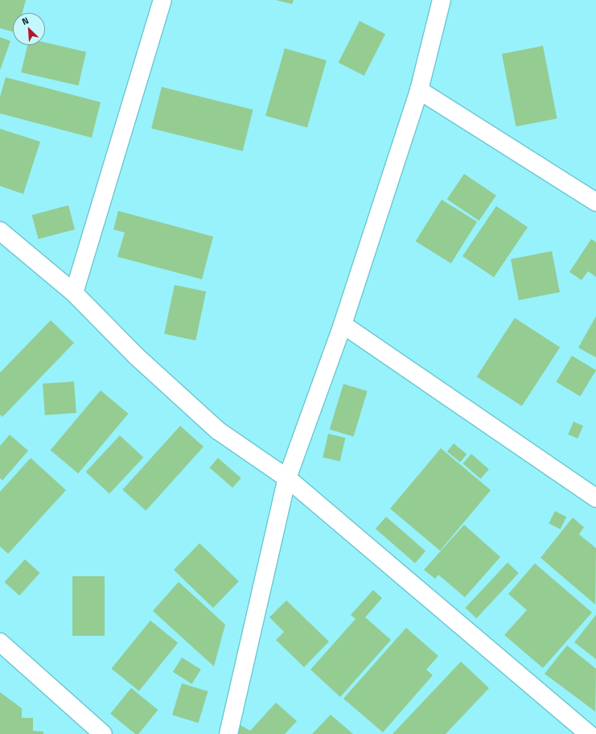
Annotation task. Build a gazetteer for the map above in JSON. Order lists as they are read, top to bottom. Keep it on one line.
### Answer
{"north":"top left"}
